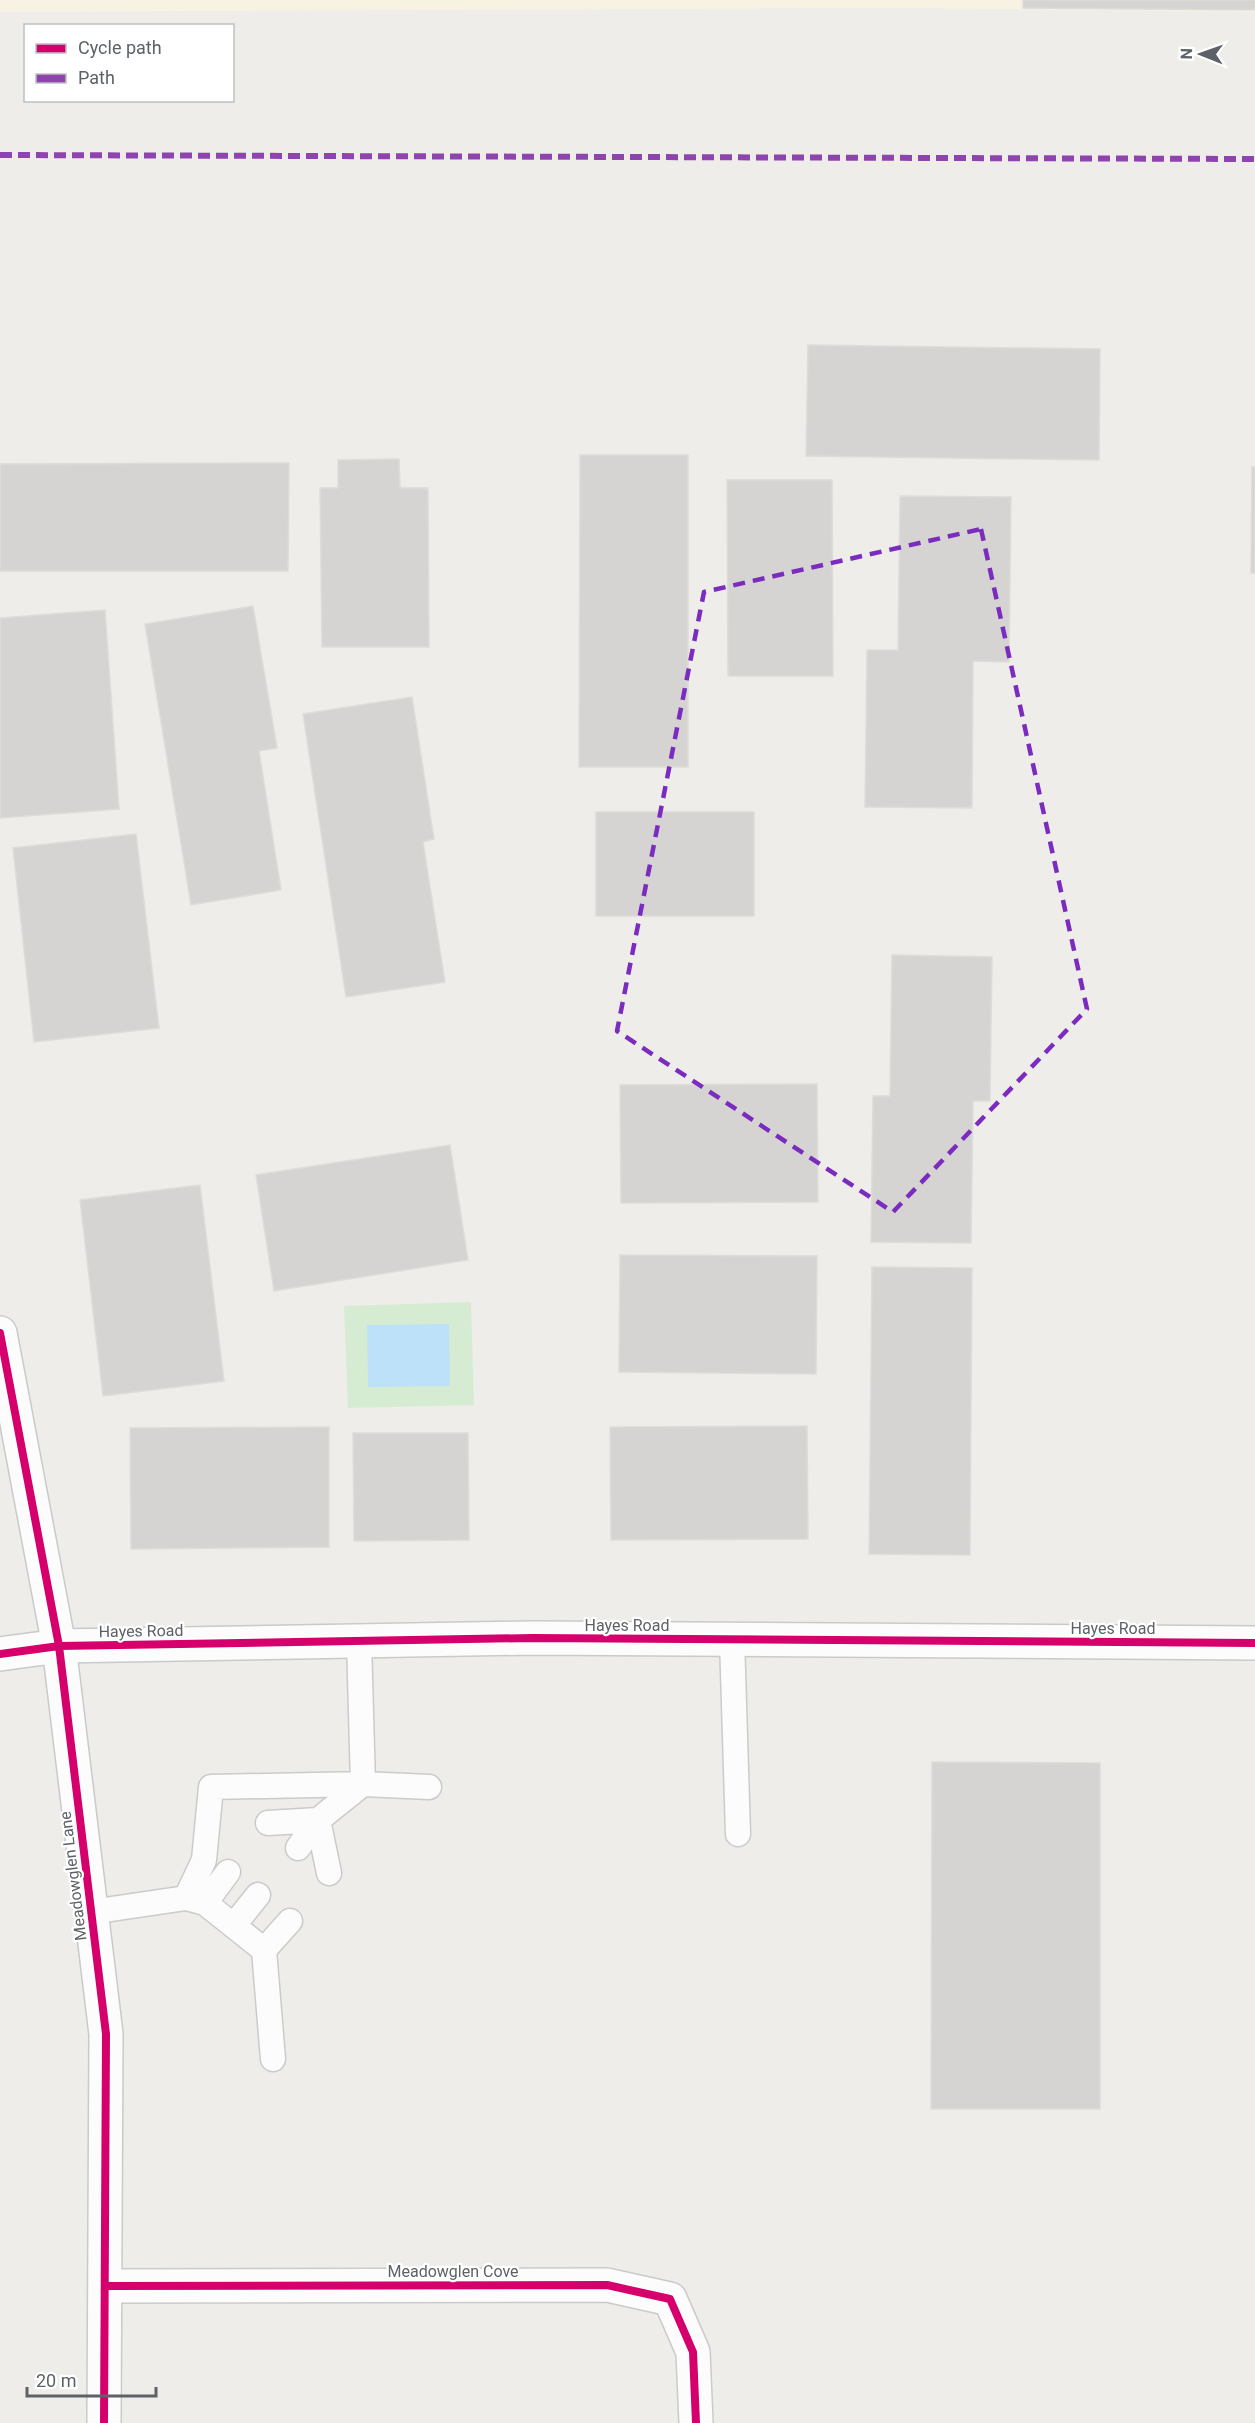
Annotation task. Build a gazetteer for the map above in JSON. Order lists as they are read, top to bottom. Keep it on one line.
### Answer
{"streets":{"street":["Hayes Road","Meadowglen Lane","Meadowglen Cove"]},"crossings":[["Hayes Road","Meadowglen Lane"],["Meadowglen Lane","Meadowglen Cove"]],"legend":["Cycle path","Path"],"scale_bar":"20 m","north":"left"}
